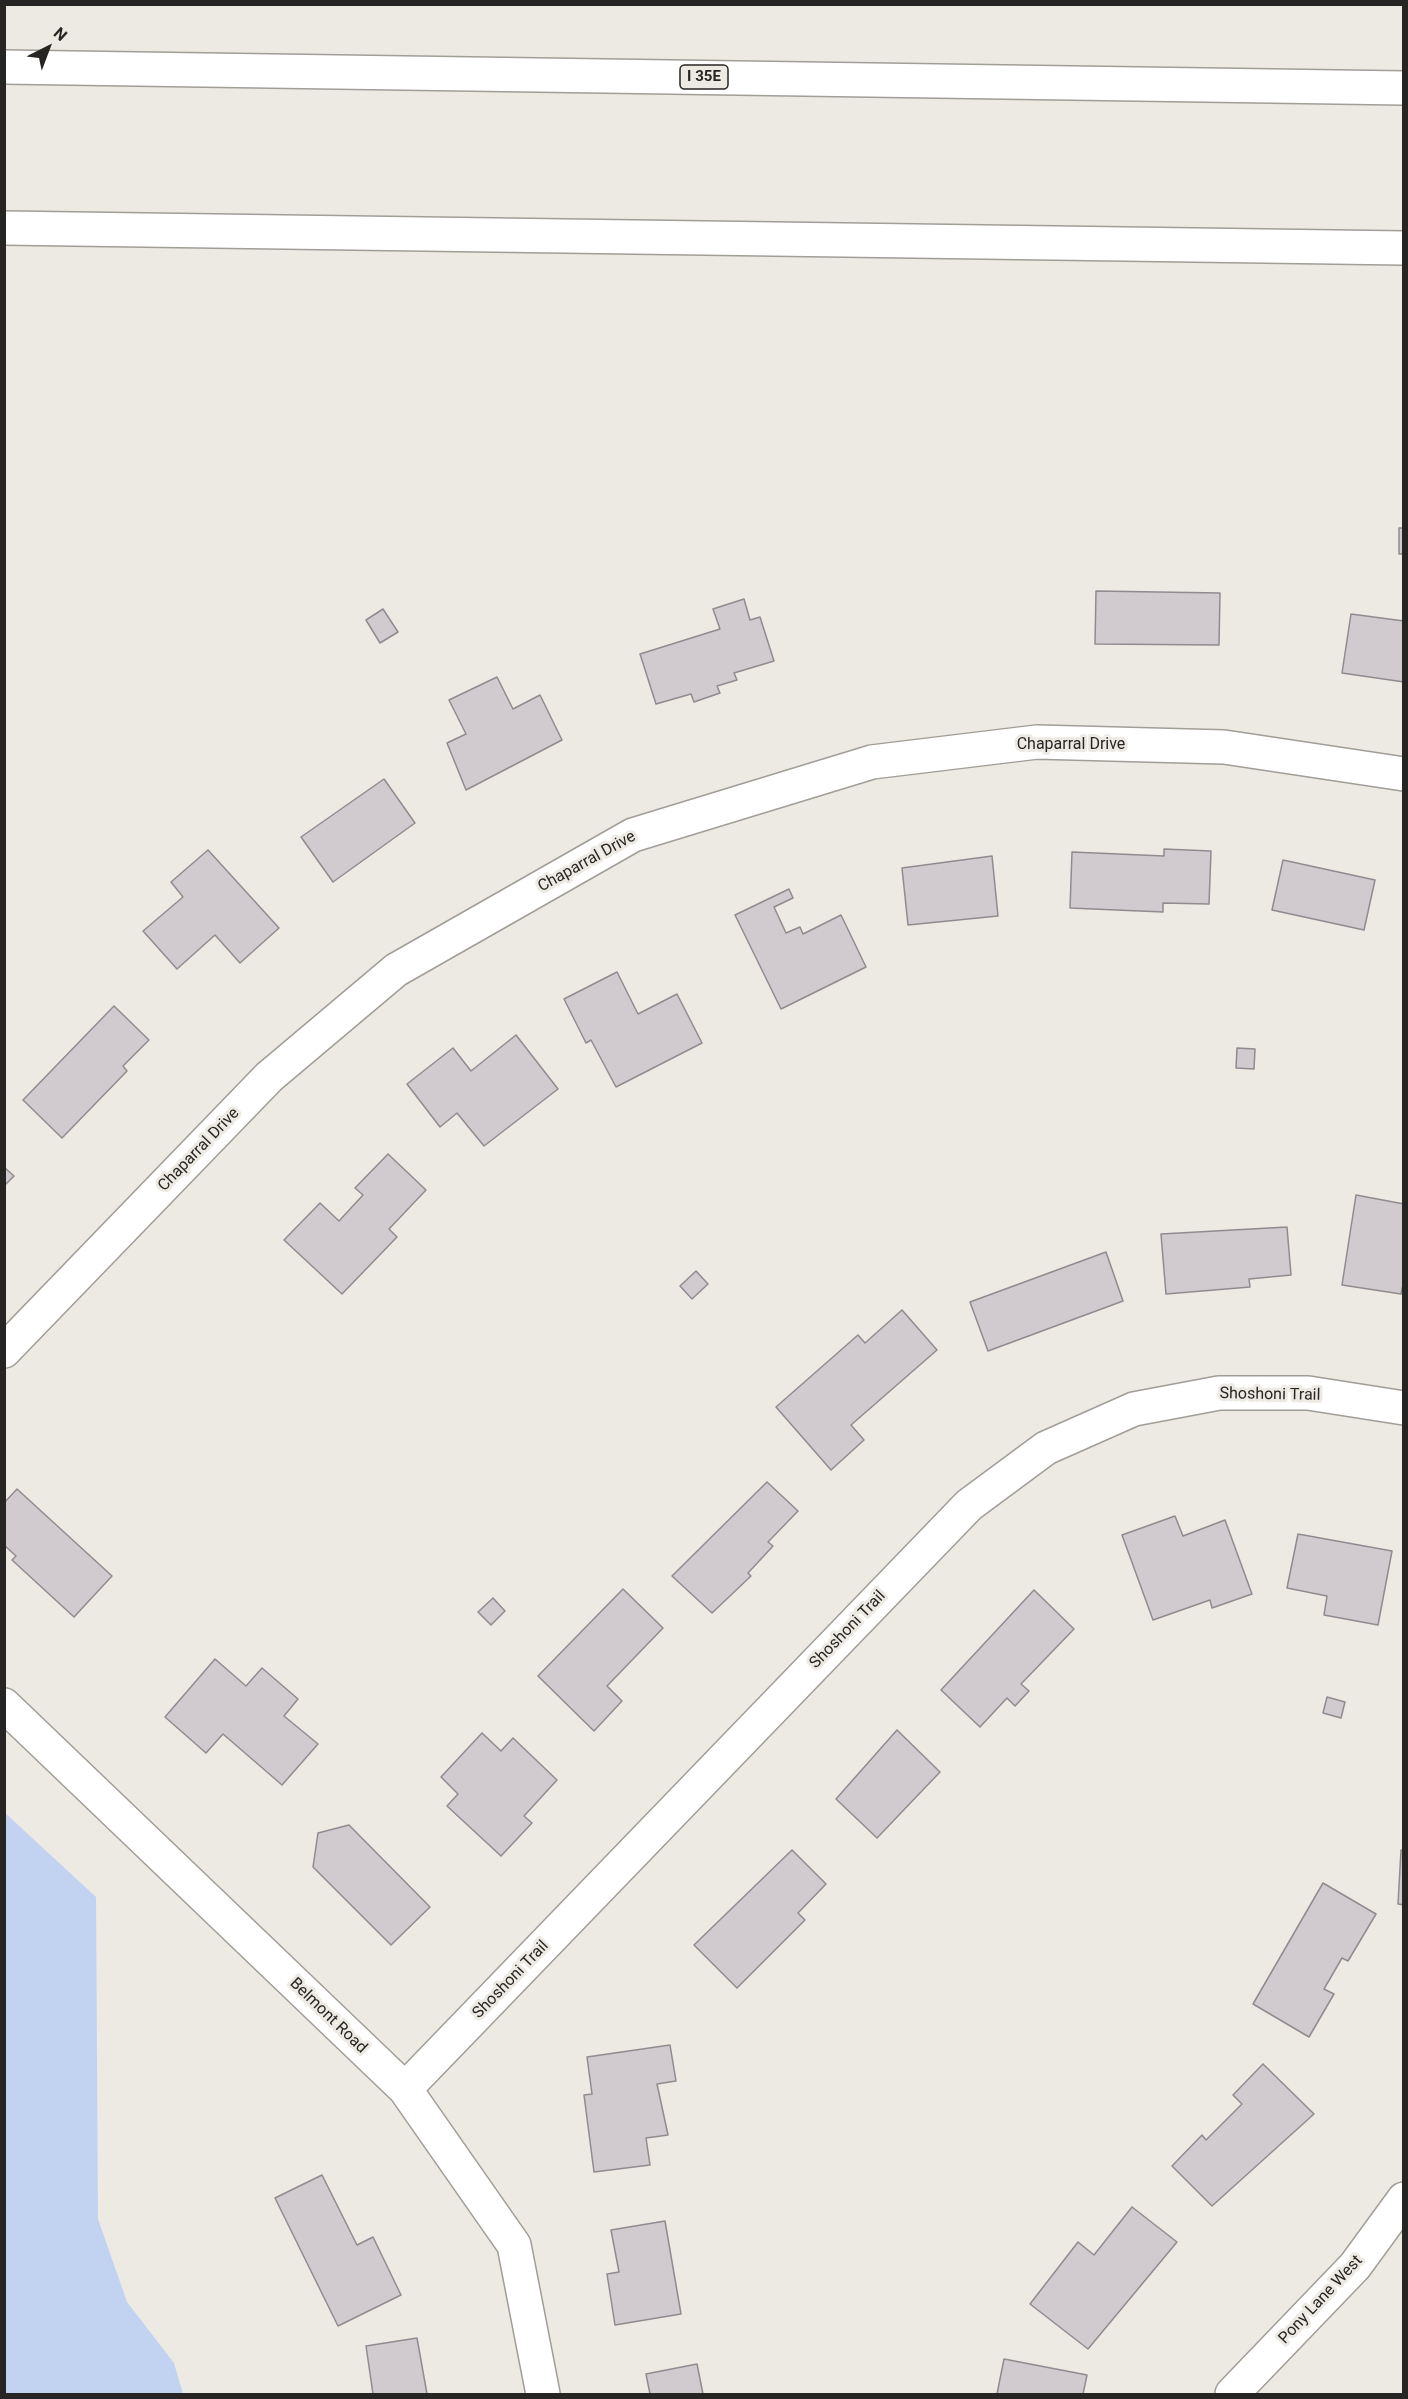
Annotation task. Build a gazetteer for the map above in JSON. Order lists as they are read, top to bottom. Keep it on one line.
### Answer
{"streets":{"main road":["I 35E","Chaparral Drive","Shoshoni Trail","Belmont Road","Pony Lane West"]},"crossings":[["Shoshoni Trail","Belmont Road"]],"north":"top right"}
